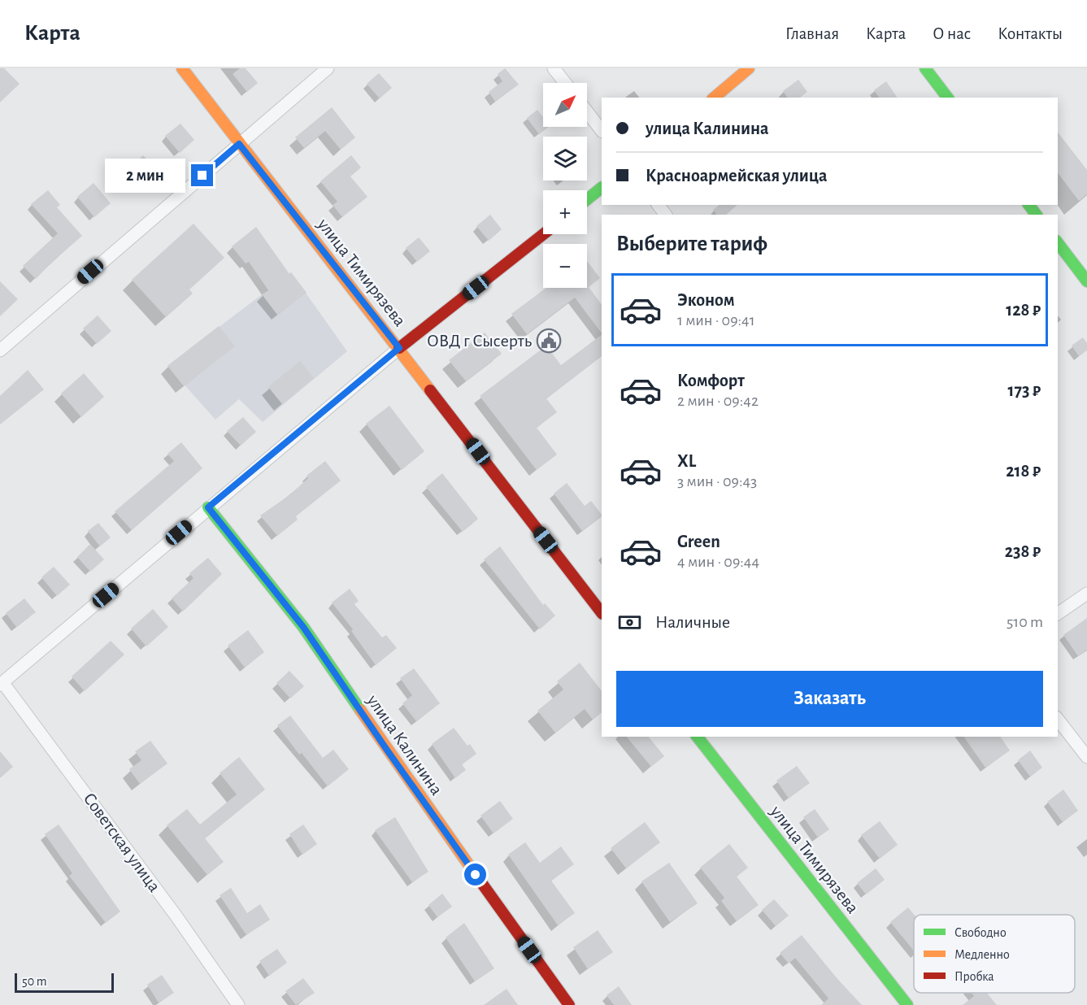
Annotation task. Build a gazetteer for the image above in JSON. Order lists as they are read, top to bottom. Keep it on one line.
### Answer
{"streets":{"main road":["улица Тимирязева","улица Калинина"],"street":["Советская улица"]},"places":{"public building":["ОВД г Сысерть"]},"legend":["Свободно","Медленно","Пробка"],"scale_bar":"50 m","north":"top right","page":{"header":"Карта","nav":["Главная","Карта","О нас","Контакты"],"map_buttons":["+","−"],"banner":["улица Калинина","Красноармейская улица"],"bubble":"2 мин","heading":"Выберите тариф","list":[{"name":"Эконом","note":"1 мин · 09:41","value":"128 ₽"},{"name":"Комфорт","note":"2 мин · 09:42","value":"173 ₽"},{"name":"XL","note":"3 мин · 09:43","value":"218 ₽"},{"name":"Green","note":"4 мин · 09:44","value":"238 ₽"}],"pay":["Наличные","510 m"],"buttons":"Заказать","scale":"50 m"}}
